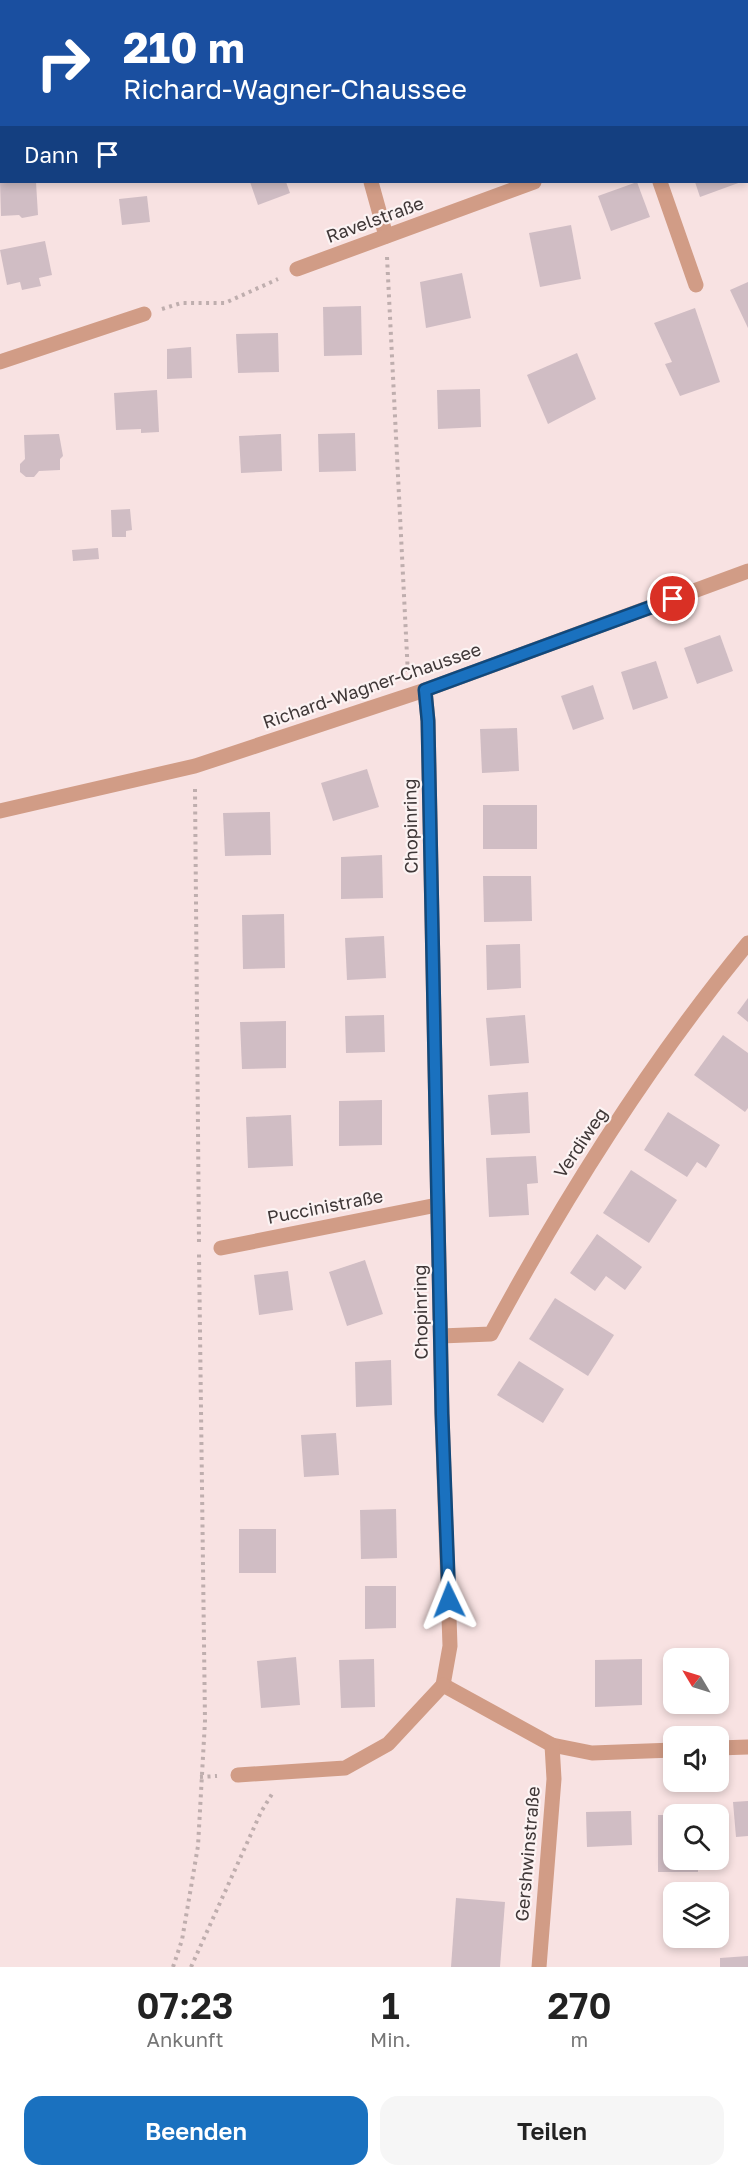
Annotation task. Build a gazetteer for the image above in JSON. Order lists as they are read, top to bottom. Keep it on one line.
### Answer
{"streets":{"street":["Ravelstraße","Richard-Wagner-Chaussee","Chopinring","Verdiweg","Puccinistraße","Gershwinstraße"]},"crossings":[["Richard-Wagner-Chaussee","Chopinring"],["Chopinring","Verdiweg"],["Chopinring","Puccinistraße"]],"north":"top left","page":{"turn":["210 m","Richard-Wagner-Chaussee"],"then":"Dann","eta":["07:23","Ankunft","1","Min.","270","m"],"buttons":["Beenden","Teilen"]}}
